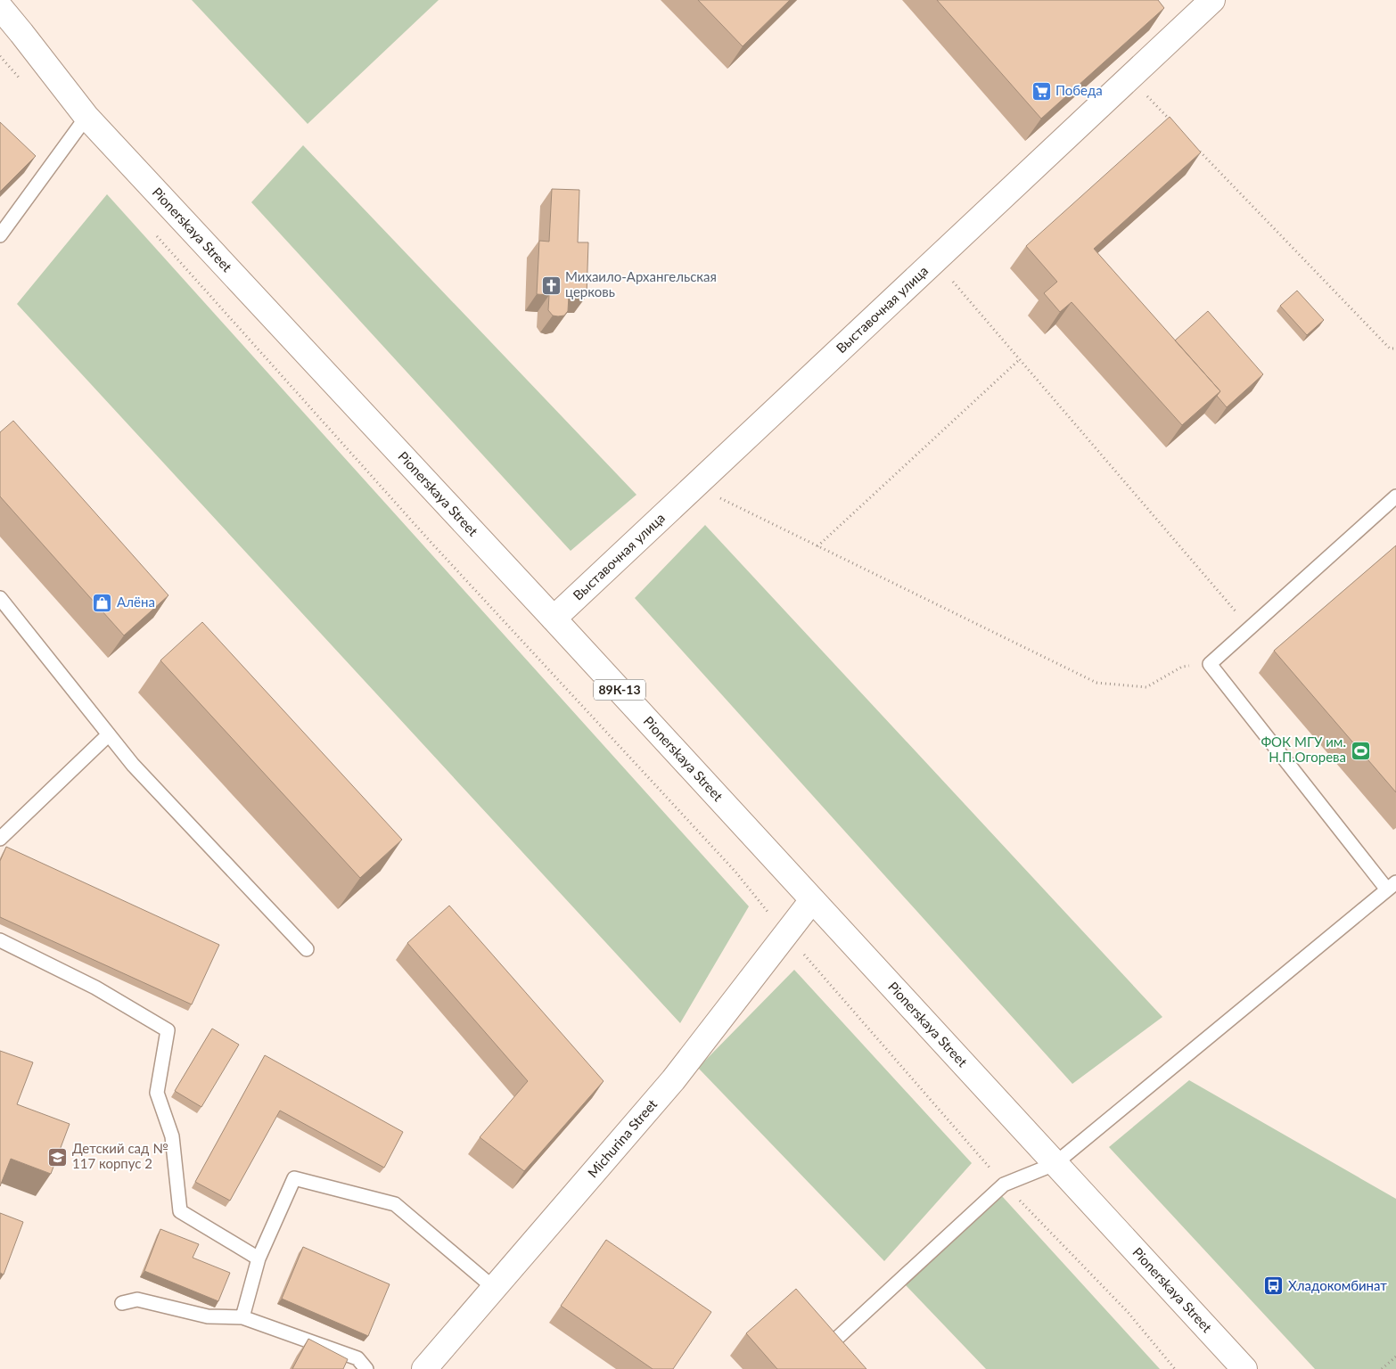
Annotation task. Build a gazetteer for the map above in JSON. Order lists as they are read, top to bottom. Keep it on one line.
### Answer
{"streets":{"main road":["Pionerskaya Street","Выставочная улица","89К-13","Michurina Street"]},"crossings":[["Pionerskaya Street","Выставочная улица"],["Pionerskaya Street","Michurina Street"]],"places":{"supermarket":["Победа"],"church":["Михаило-Архангельская церковь"],"shop":["Алёна"],"sports":["ФОК МГУ им. Н.П.Огорева"],"school or university":["Детский сад № 117 корпус 2"],"bus stop":["Хладокомбинат"]}}
